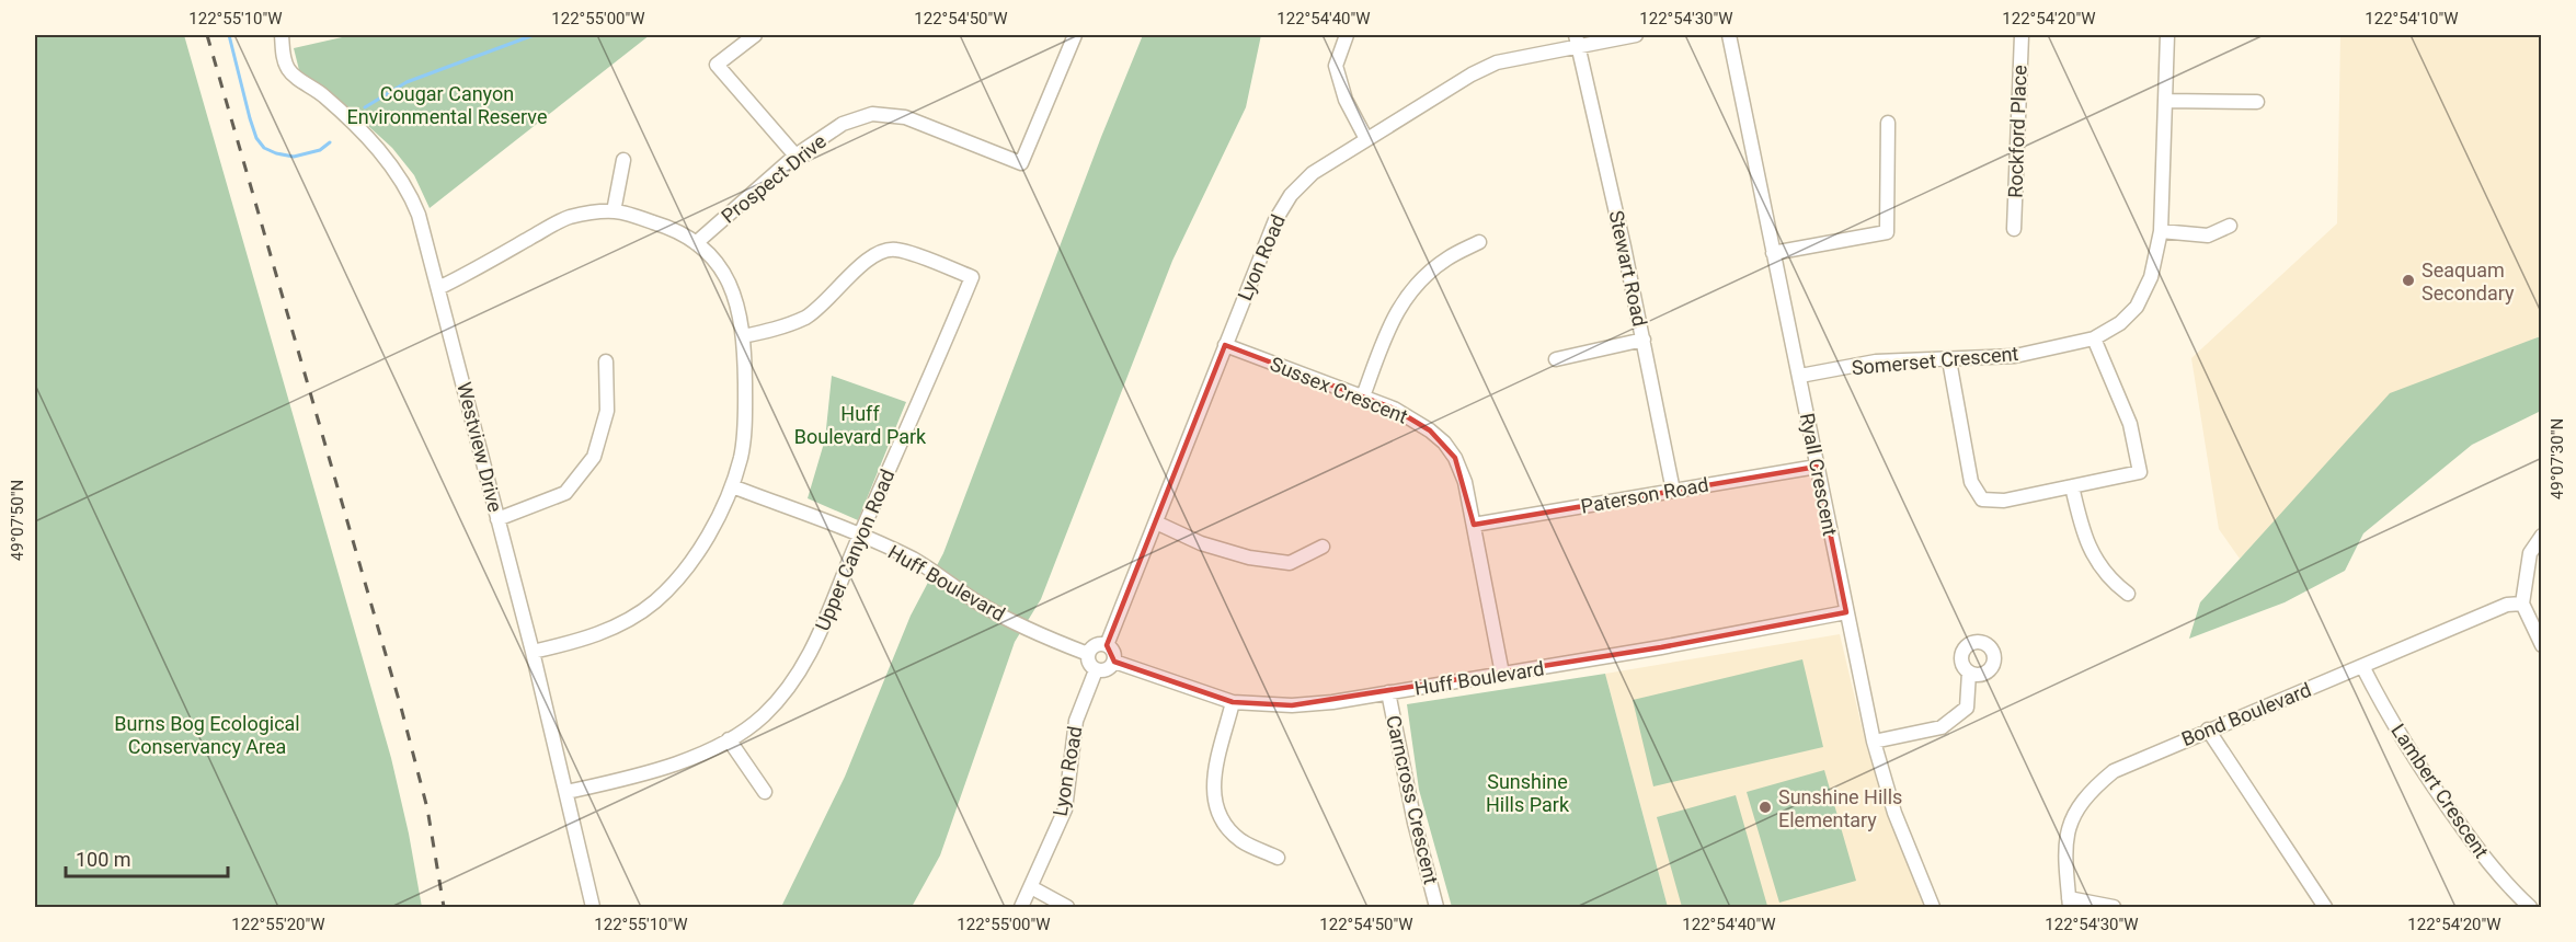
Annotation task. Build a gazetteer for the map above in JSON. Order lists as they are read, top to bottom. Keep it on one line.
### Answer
{"streets":{"street":["Rockford Place","Prospect Drive","Lyon Road","Stewart Road","Somerset Crescent","Sussex Crescent","Westview Drive","Ryall Crescent","Paterson Road","Upper Canyon Road","Huff Boulevard","Bond Boulevard","Lambert Crescent","Carncross Crescent"]},"crossings":[["Lyon Road","Stewart Road"],["Lyon Road","Sussex Crescent"],["Lyon Road","Huff Boulevard"],["Stewart Road","Paterson Road"],["Somerset Crescent","Ryall Crescent"],["Sussex Crescent","Paterson Road"],["Sussex Crescent","Huff Boulevard"],["Westview Drive","Upper Canyon Road"],["Ryall Crescent","Paterson Road"],["Ryall Crescent","Huff Boulevard"],["Upper Canyon Road","Huff Boulevard"],["Huff Boulevard","Carncross Crescent"],["Bond Boulevard","Lambert Crescent"]],"parks":["Cougar Canyon Environmental Reserve","Huff Boulevard Park","Burns Bog Ecological Conservancy Area","Sunshine Hills Park"],"places":["Seaquam Secondary","Sunshine Hills Elementary"],"scale_bar":"100 m","coordinates":["122°55'10\"W","122°55'00\"W","122°54'50\"W","122°54'40\"W","122°54'30\"W","122°54'20\"W","122°54'10\"W","49°07'30\"N","49°07'50\"N","122°55'20\"W"]}
